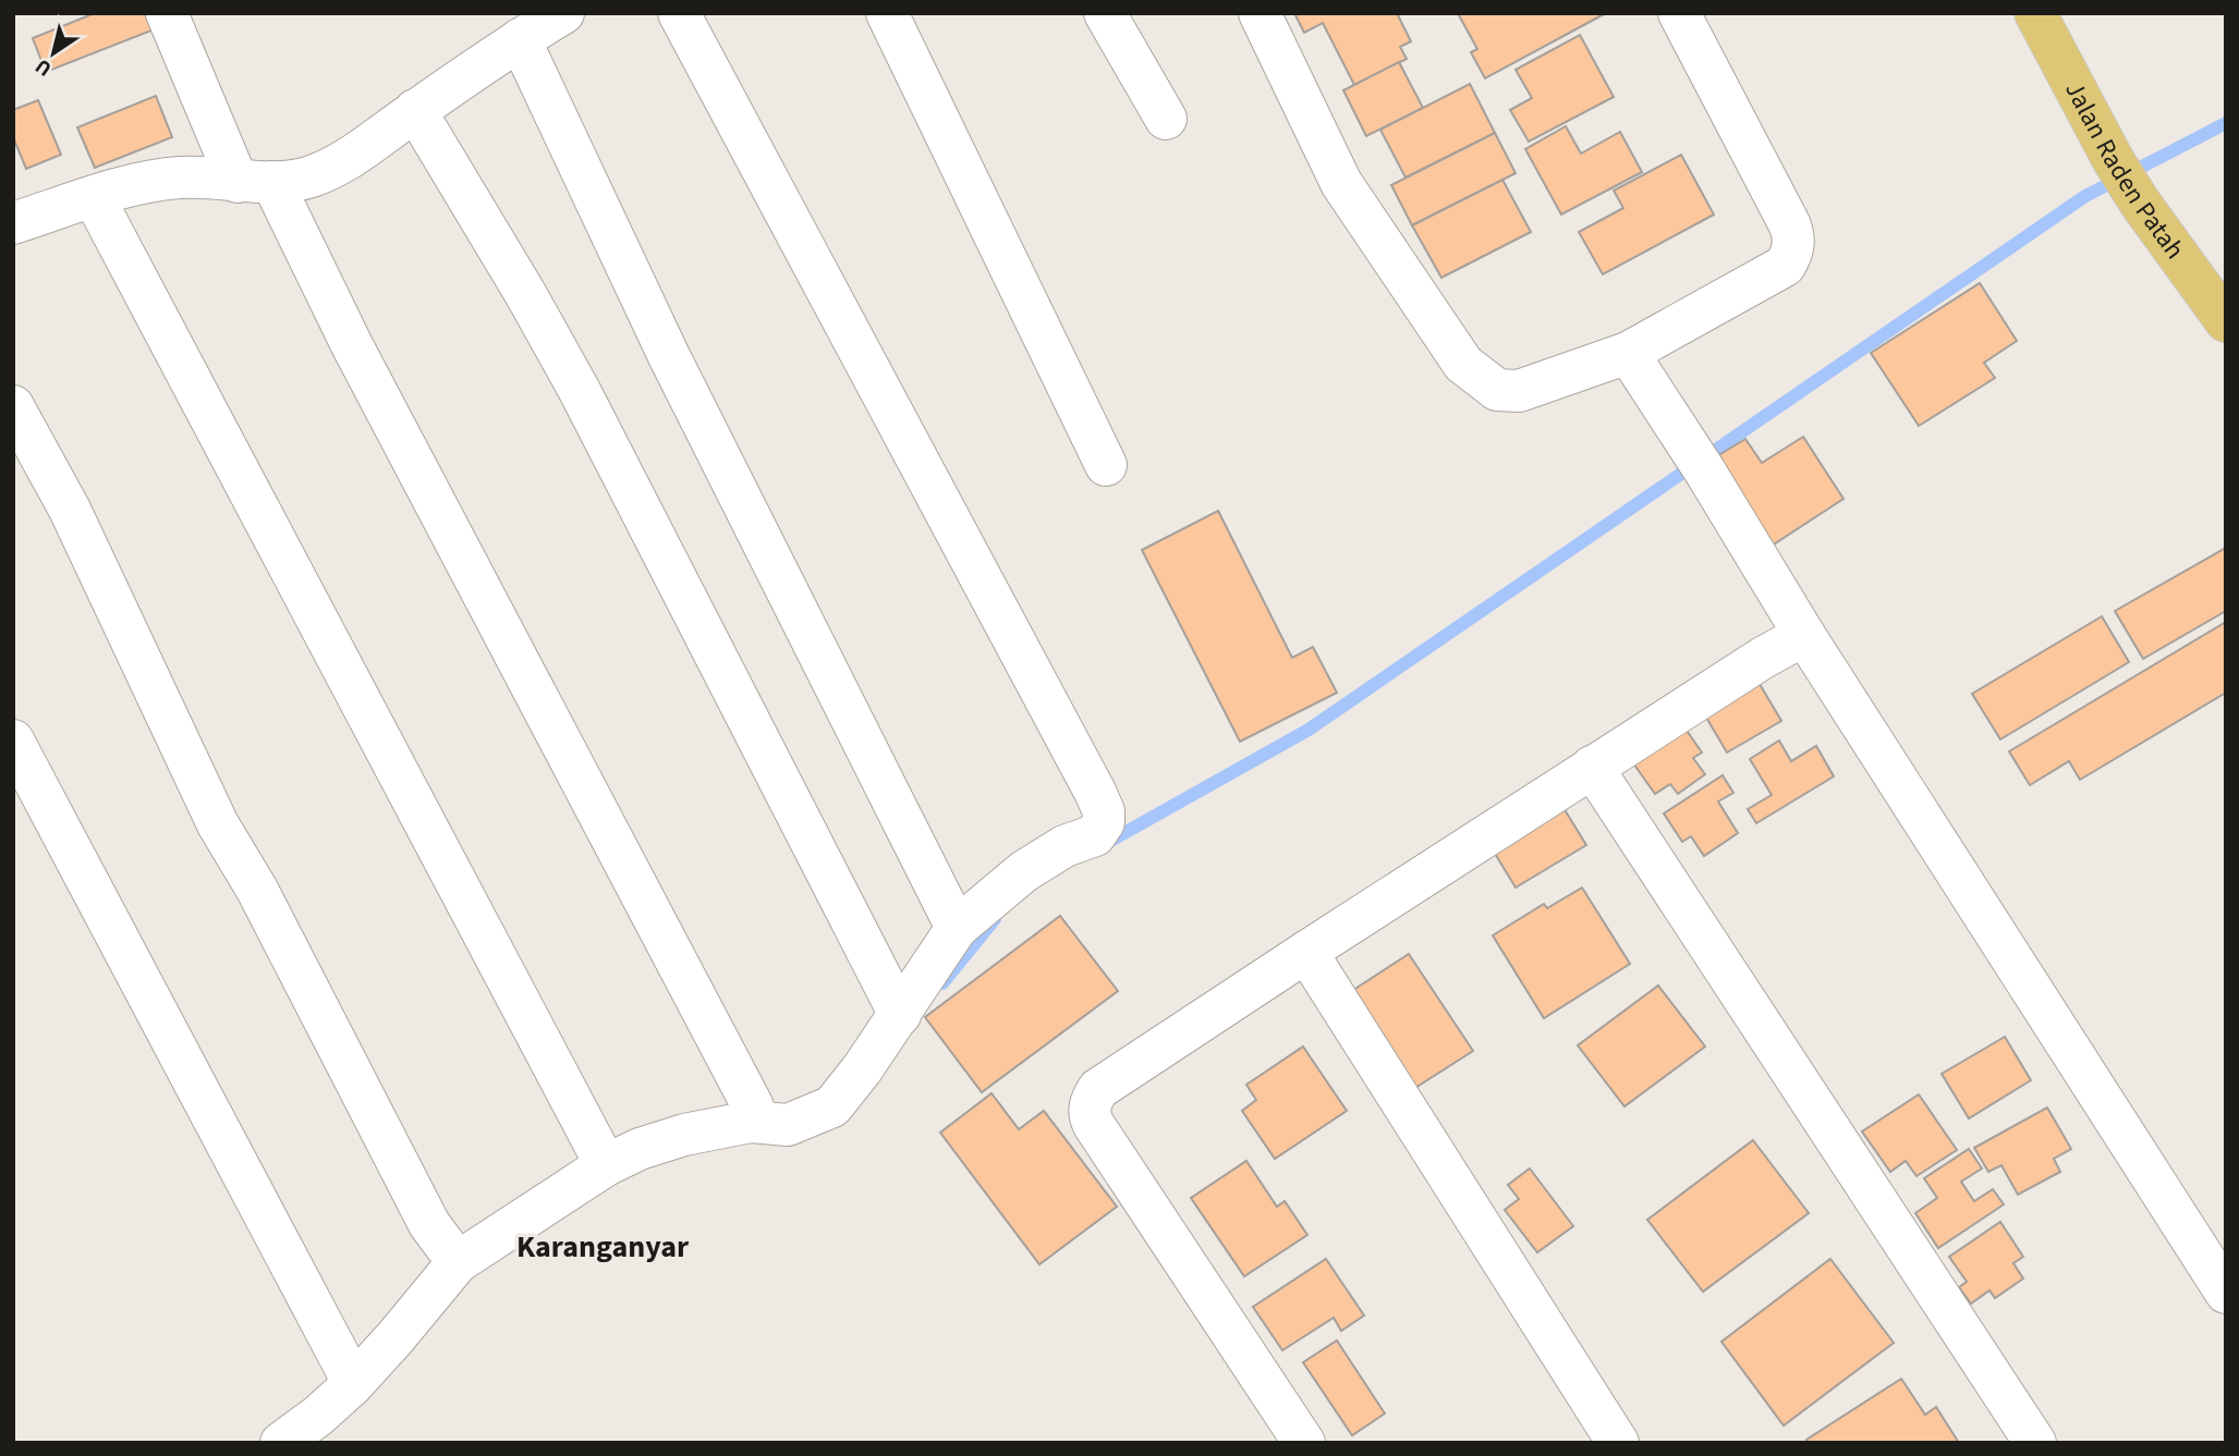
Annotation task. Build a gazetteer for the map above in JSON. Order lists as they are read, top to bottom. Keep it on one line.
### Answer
{"streets":{"main road":["Jalan Raden Patah"]},"districts":["Karanganyar"],"north":"bottom left"}
